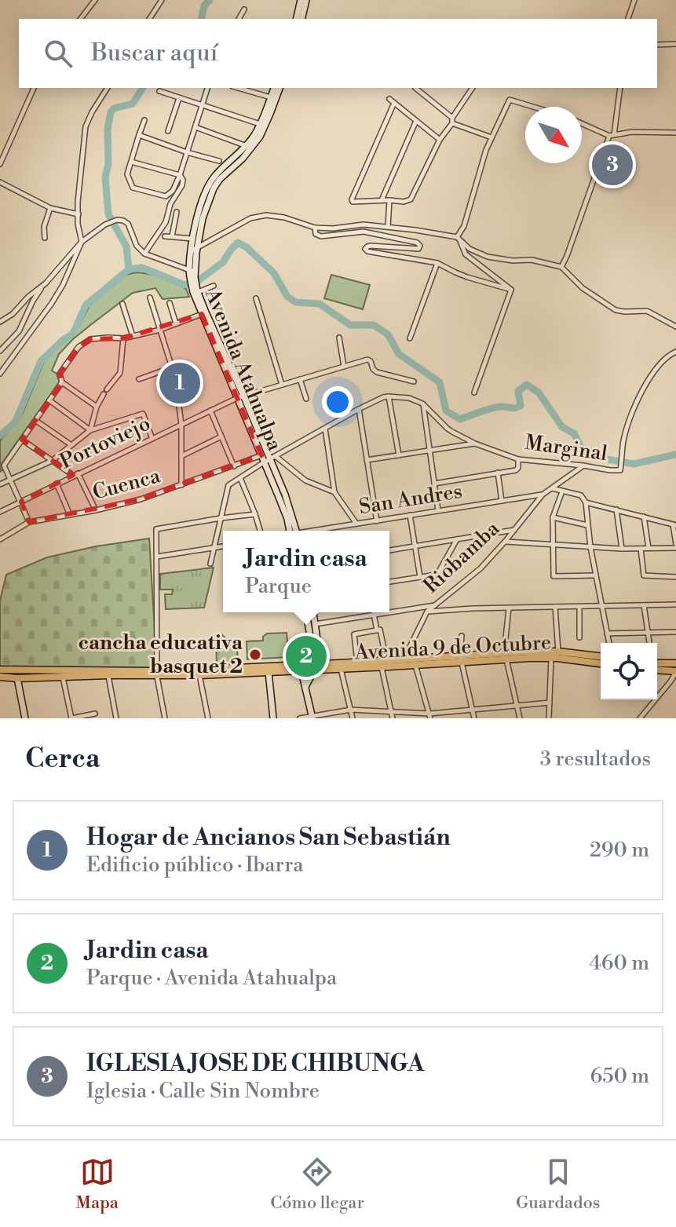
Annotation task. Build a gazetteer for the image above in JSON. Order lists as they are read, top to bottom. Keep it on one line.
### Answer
{"streets":{"main road":["Avenida Atahualpa","Avenida 9 de Octubre"],"street":["Portoviejo","Marginal","Cuenca","San Andres","Riobamba"]},"crossings":[["Avenida Atahualpa","Portoviejo"],["Avenida Atahualpa","Cuenca"],["Marginal","Riobamba"],["San Andres","Riobamba"],["Riobamba","Avenida 9 de Octubre"]],"places":["cancha educativa basquet 2"],"north":"bottom right","page":{"search":"Buscar aquí","pins":["3","1","2"],"popup":["Jardin casa","Parque"],"heading":["Cerca","3 resultados"],"list":[{"mark":"1","name":"Hogar de Ancianos San Sebastián","note":"Edificio público · Ibarra","value":"290 m"},{"mark":"2","name":"Jardin casa","note":"Parque · Avenida Atahualpa","value":"460 m"},{"mark":"3","name":"IGLESIA JOSE DE CHIBUNGA","note":"Iglesia · Calle Sin Nombre","value":"650 m"}],"nav":["Mapa","Cómo llegar","Guardados"]}}
